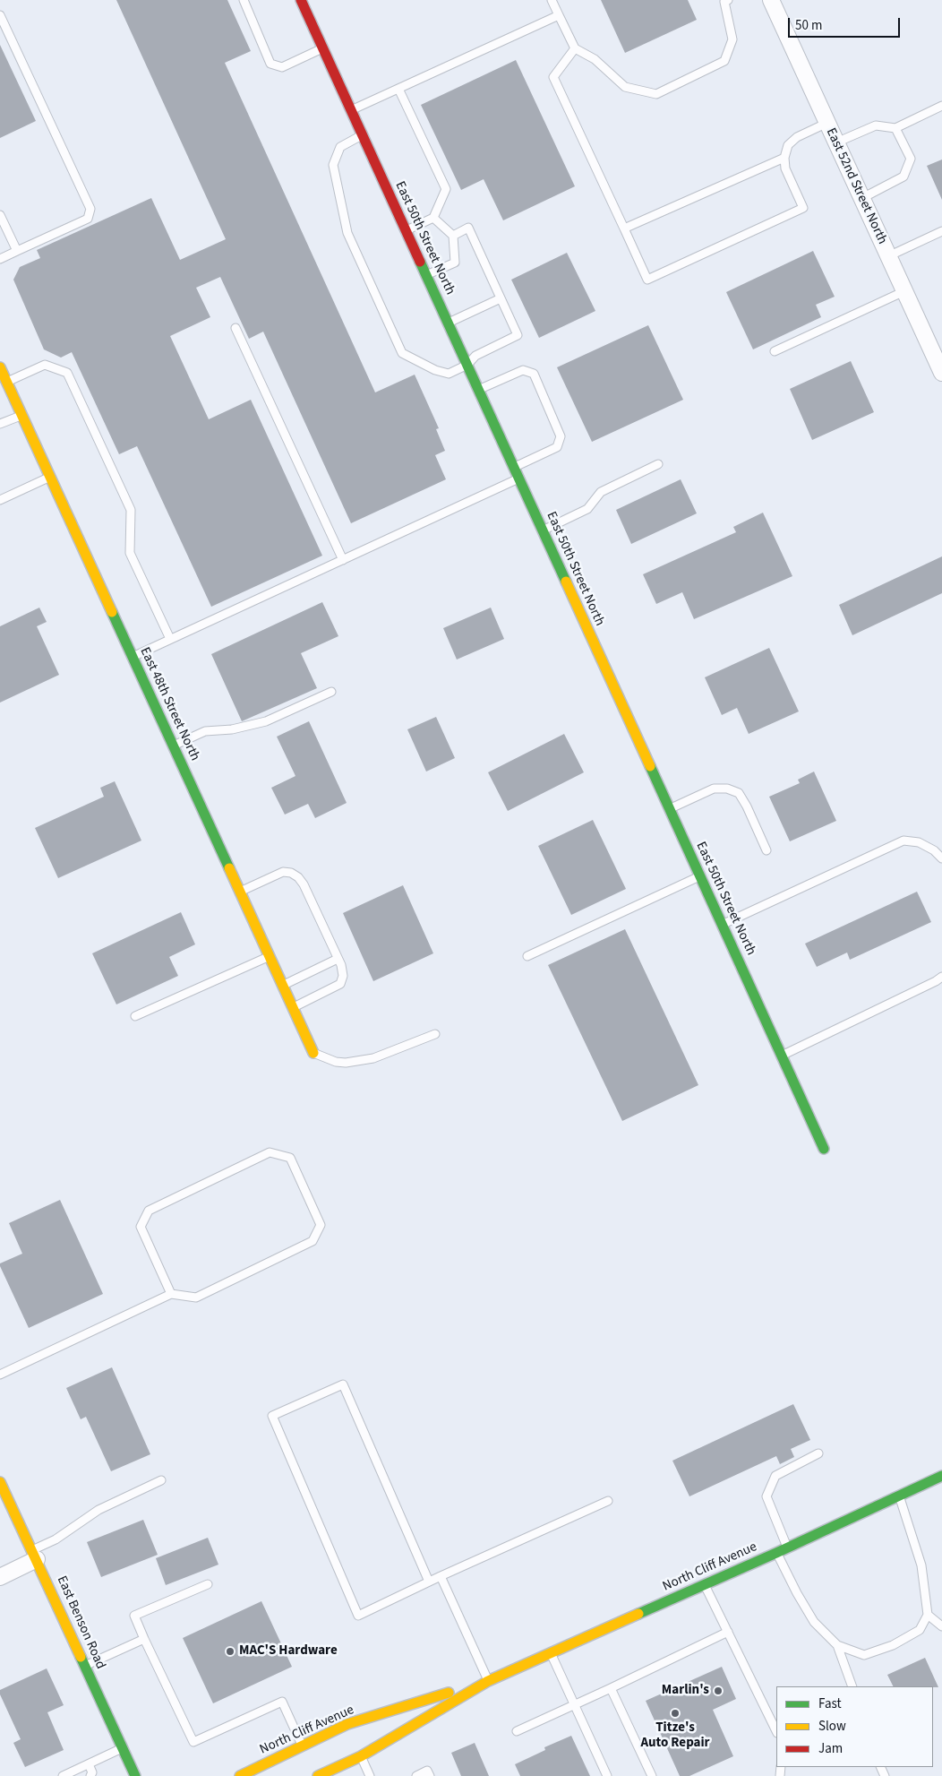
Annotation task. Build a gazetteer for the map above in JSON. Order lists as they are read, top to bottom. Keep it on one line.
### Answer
{"streets":{"street":["East 52nd Street North","East 50th Street North","East 48th Street North","North Cliff Avenue","East Benson Road"]},"places":["MAC'S Hardware","Marlin's","Titze's Auto Repair"],"legend":["Fast","Slow","Jam"],"scale_bar":"50 m"}
